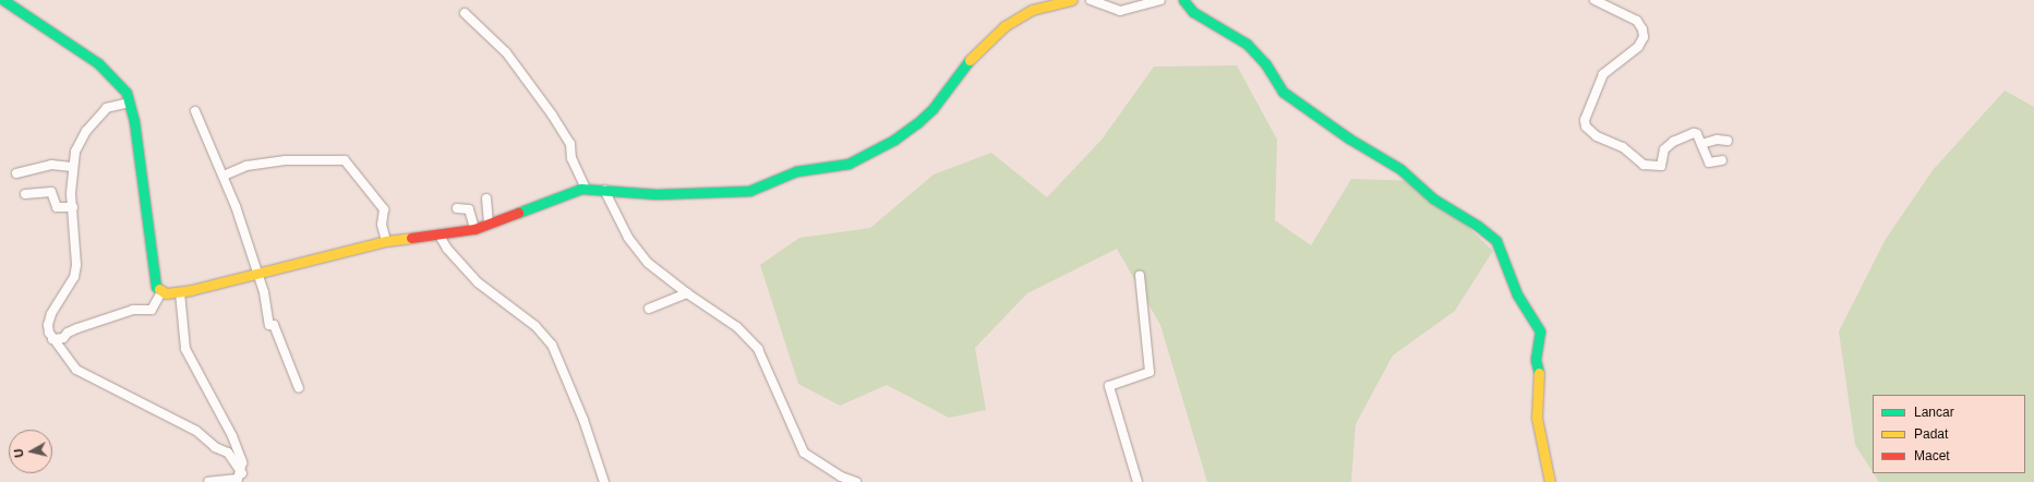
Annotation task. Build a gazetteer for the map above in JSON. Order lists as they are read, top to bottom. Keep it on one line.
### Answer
{"legend":["Lancar","Padat","Macet"],"north":"left"}
